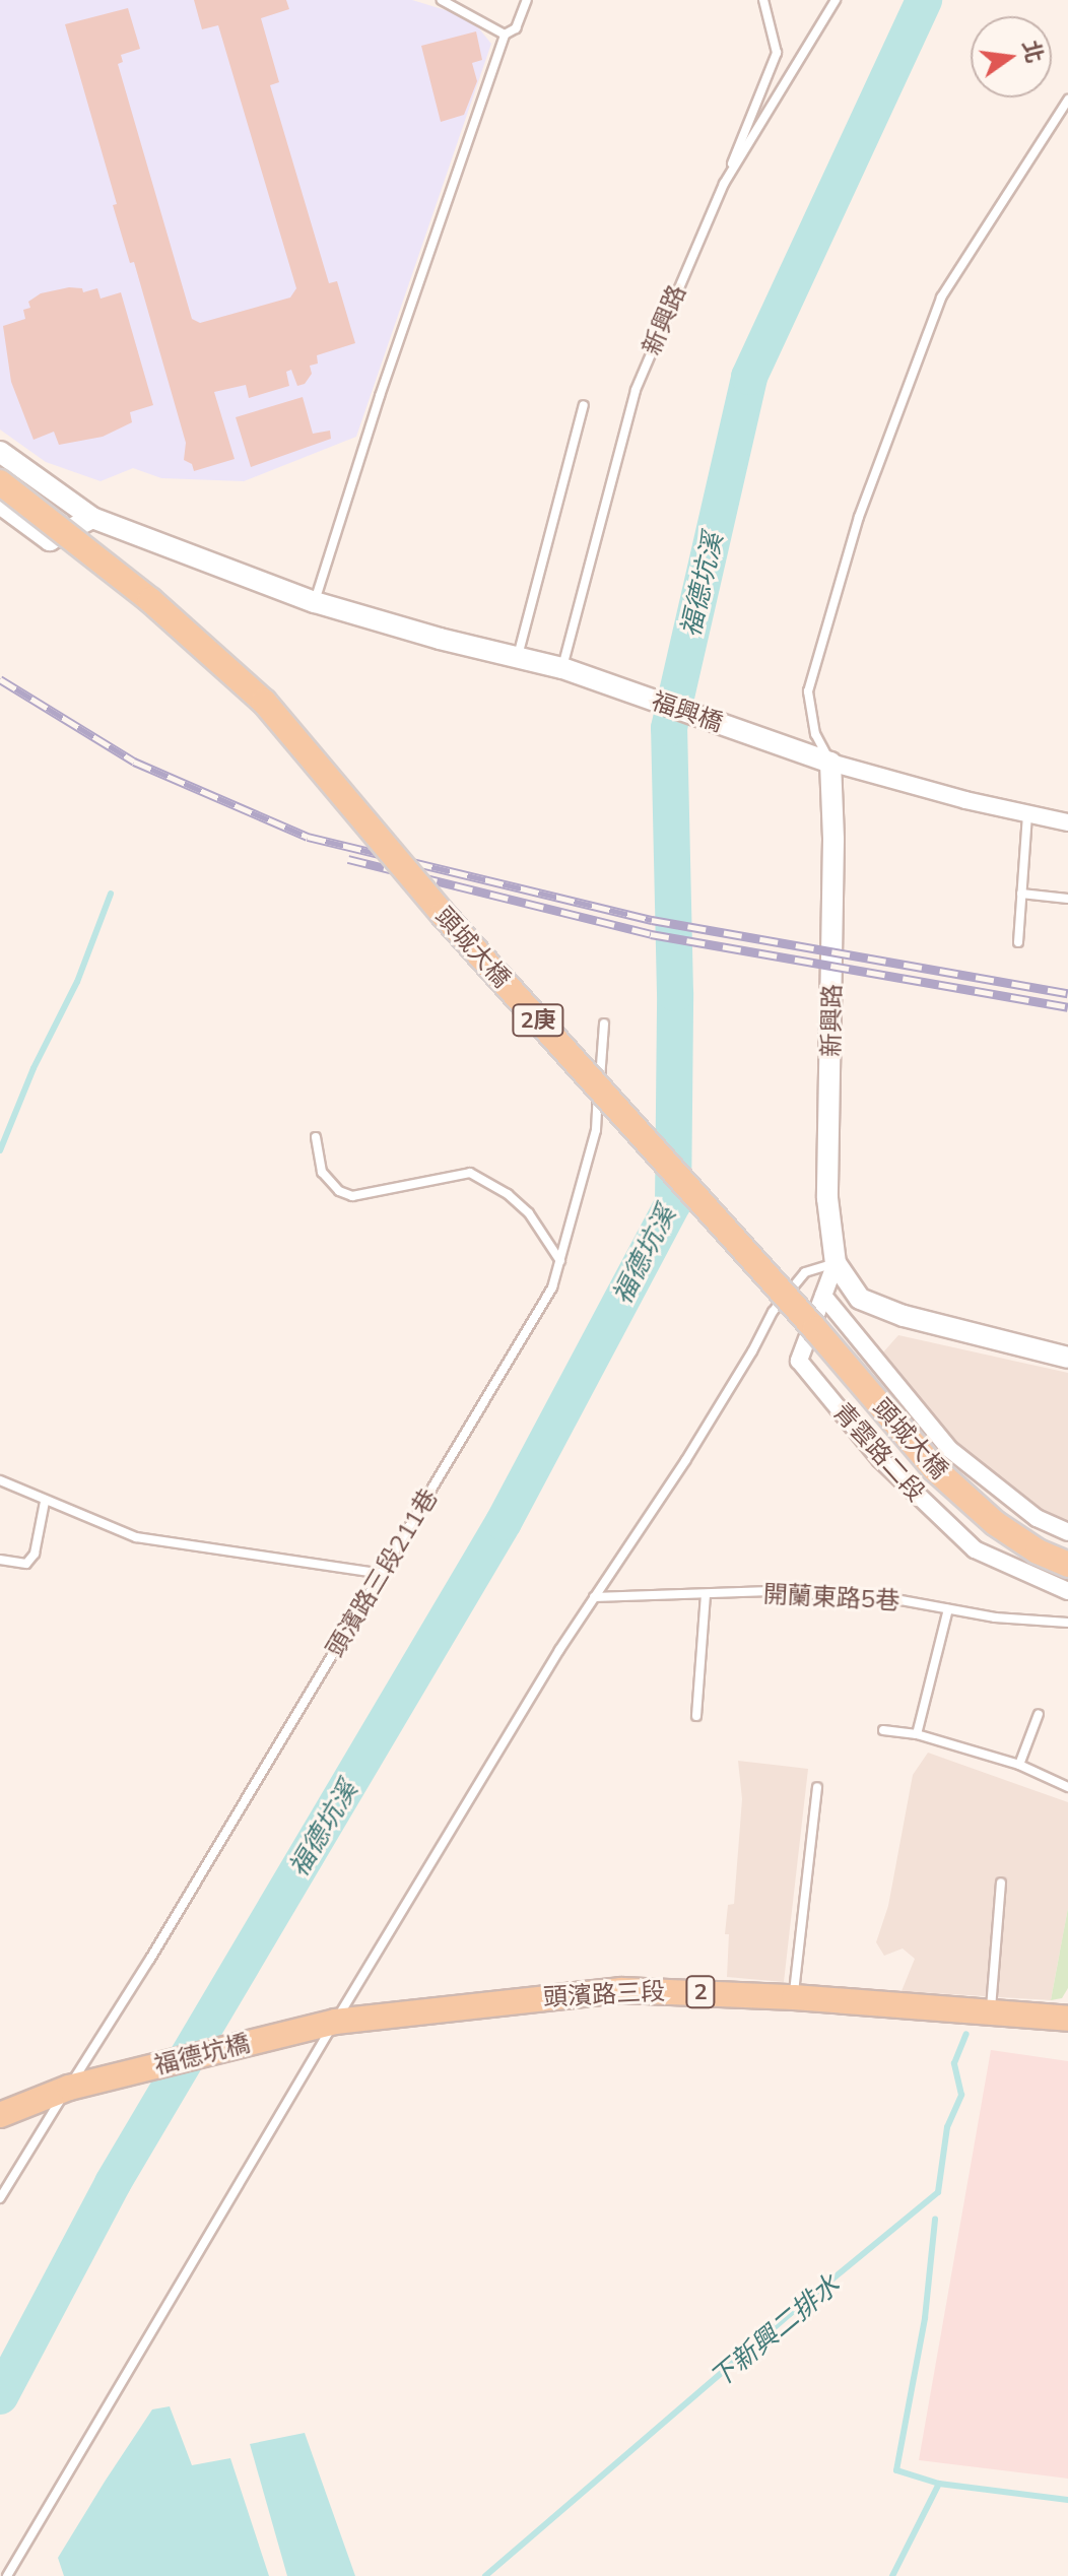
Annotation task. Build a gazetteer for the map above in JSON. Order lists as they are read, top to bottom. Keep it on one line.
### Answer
{"streets":{"main road":["頭城大橋","2庚","2","頭濱路三段","福德坑橋"],"street":["新興路","福興橋","青雲路二段"],"lane":["頭濱路三段211巷","開蘭東路5巷"]},"crossings":[["新興路","福興橋"],["新興路","青雲路二段"],["頭濱路三段211巷","2"],["頭濱路三段211巷","福德坑橋"],["2","福德坑橋"],["頭濱路三段","福德坑橋"]],"water":["福德坑溪","下新興二排水"],"north":"right"}
